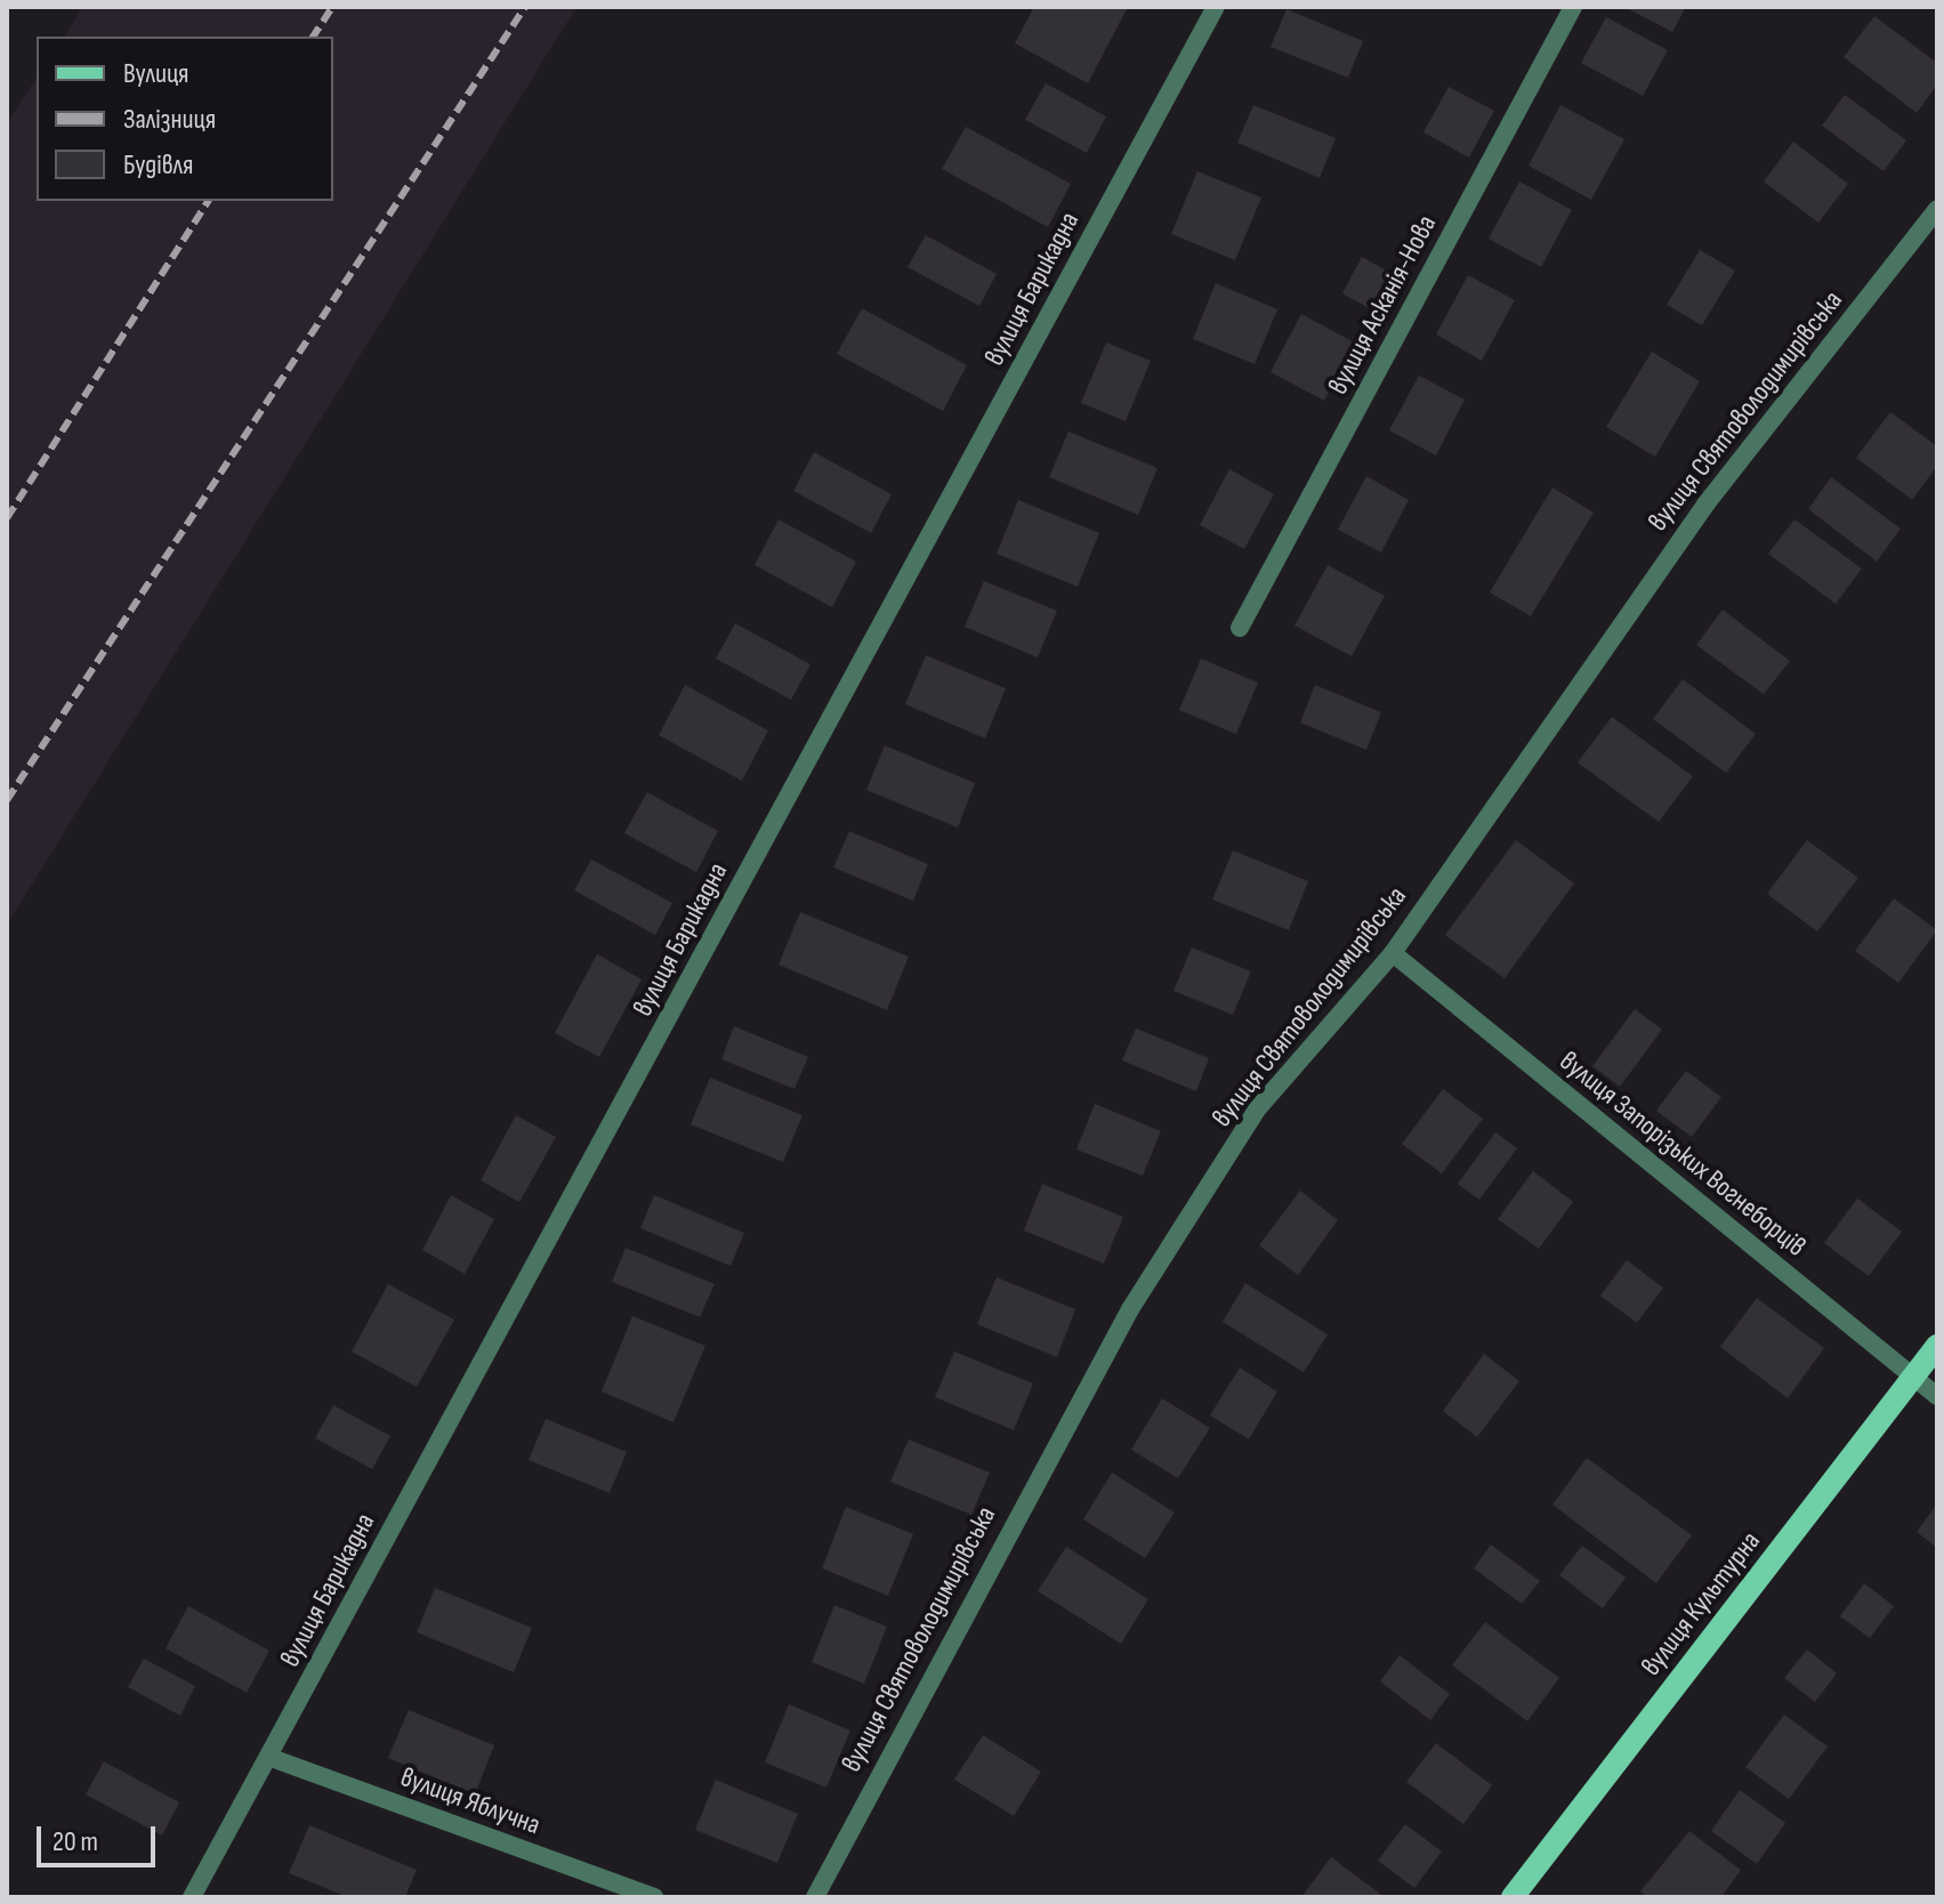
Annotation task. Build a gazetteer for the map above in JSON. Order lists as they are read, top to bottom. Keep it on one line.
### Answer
{"streets":{"main road":["вулиця Культурна"],"street":["вулиця Барикадна","вулиця Асканія-Нова","вулиця Святоволодимирівська","вулиця Запорізьких Вогнеборців","вулиця Яблучна"]},"crossings":[["вулиця Барикадна","вулиця Яблучна"],["вулиця Святоволодимирівська","вулиця Запорізьких Вогнеборців"],["вулиця Запорізьких Вогнеборців","вулиця Культурна"]],"legend":["Вулиця","Залізниця","Будівля"],"scale_bar":"20 m"}
